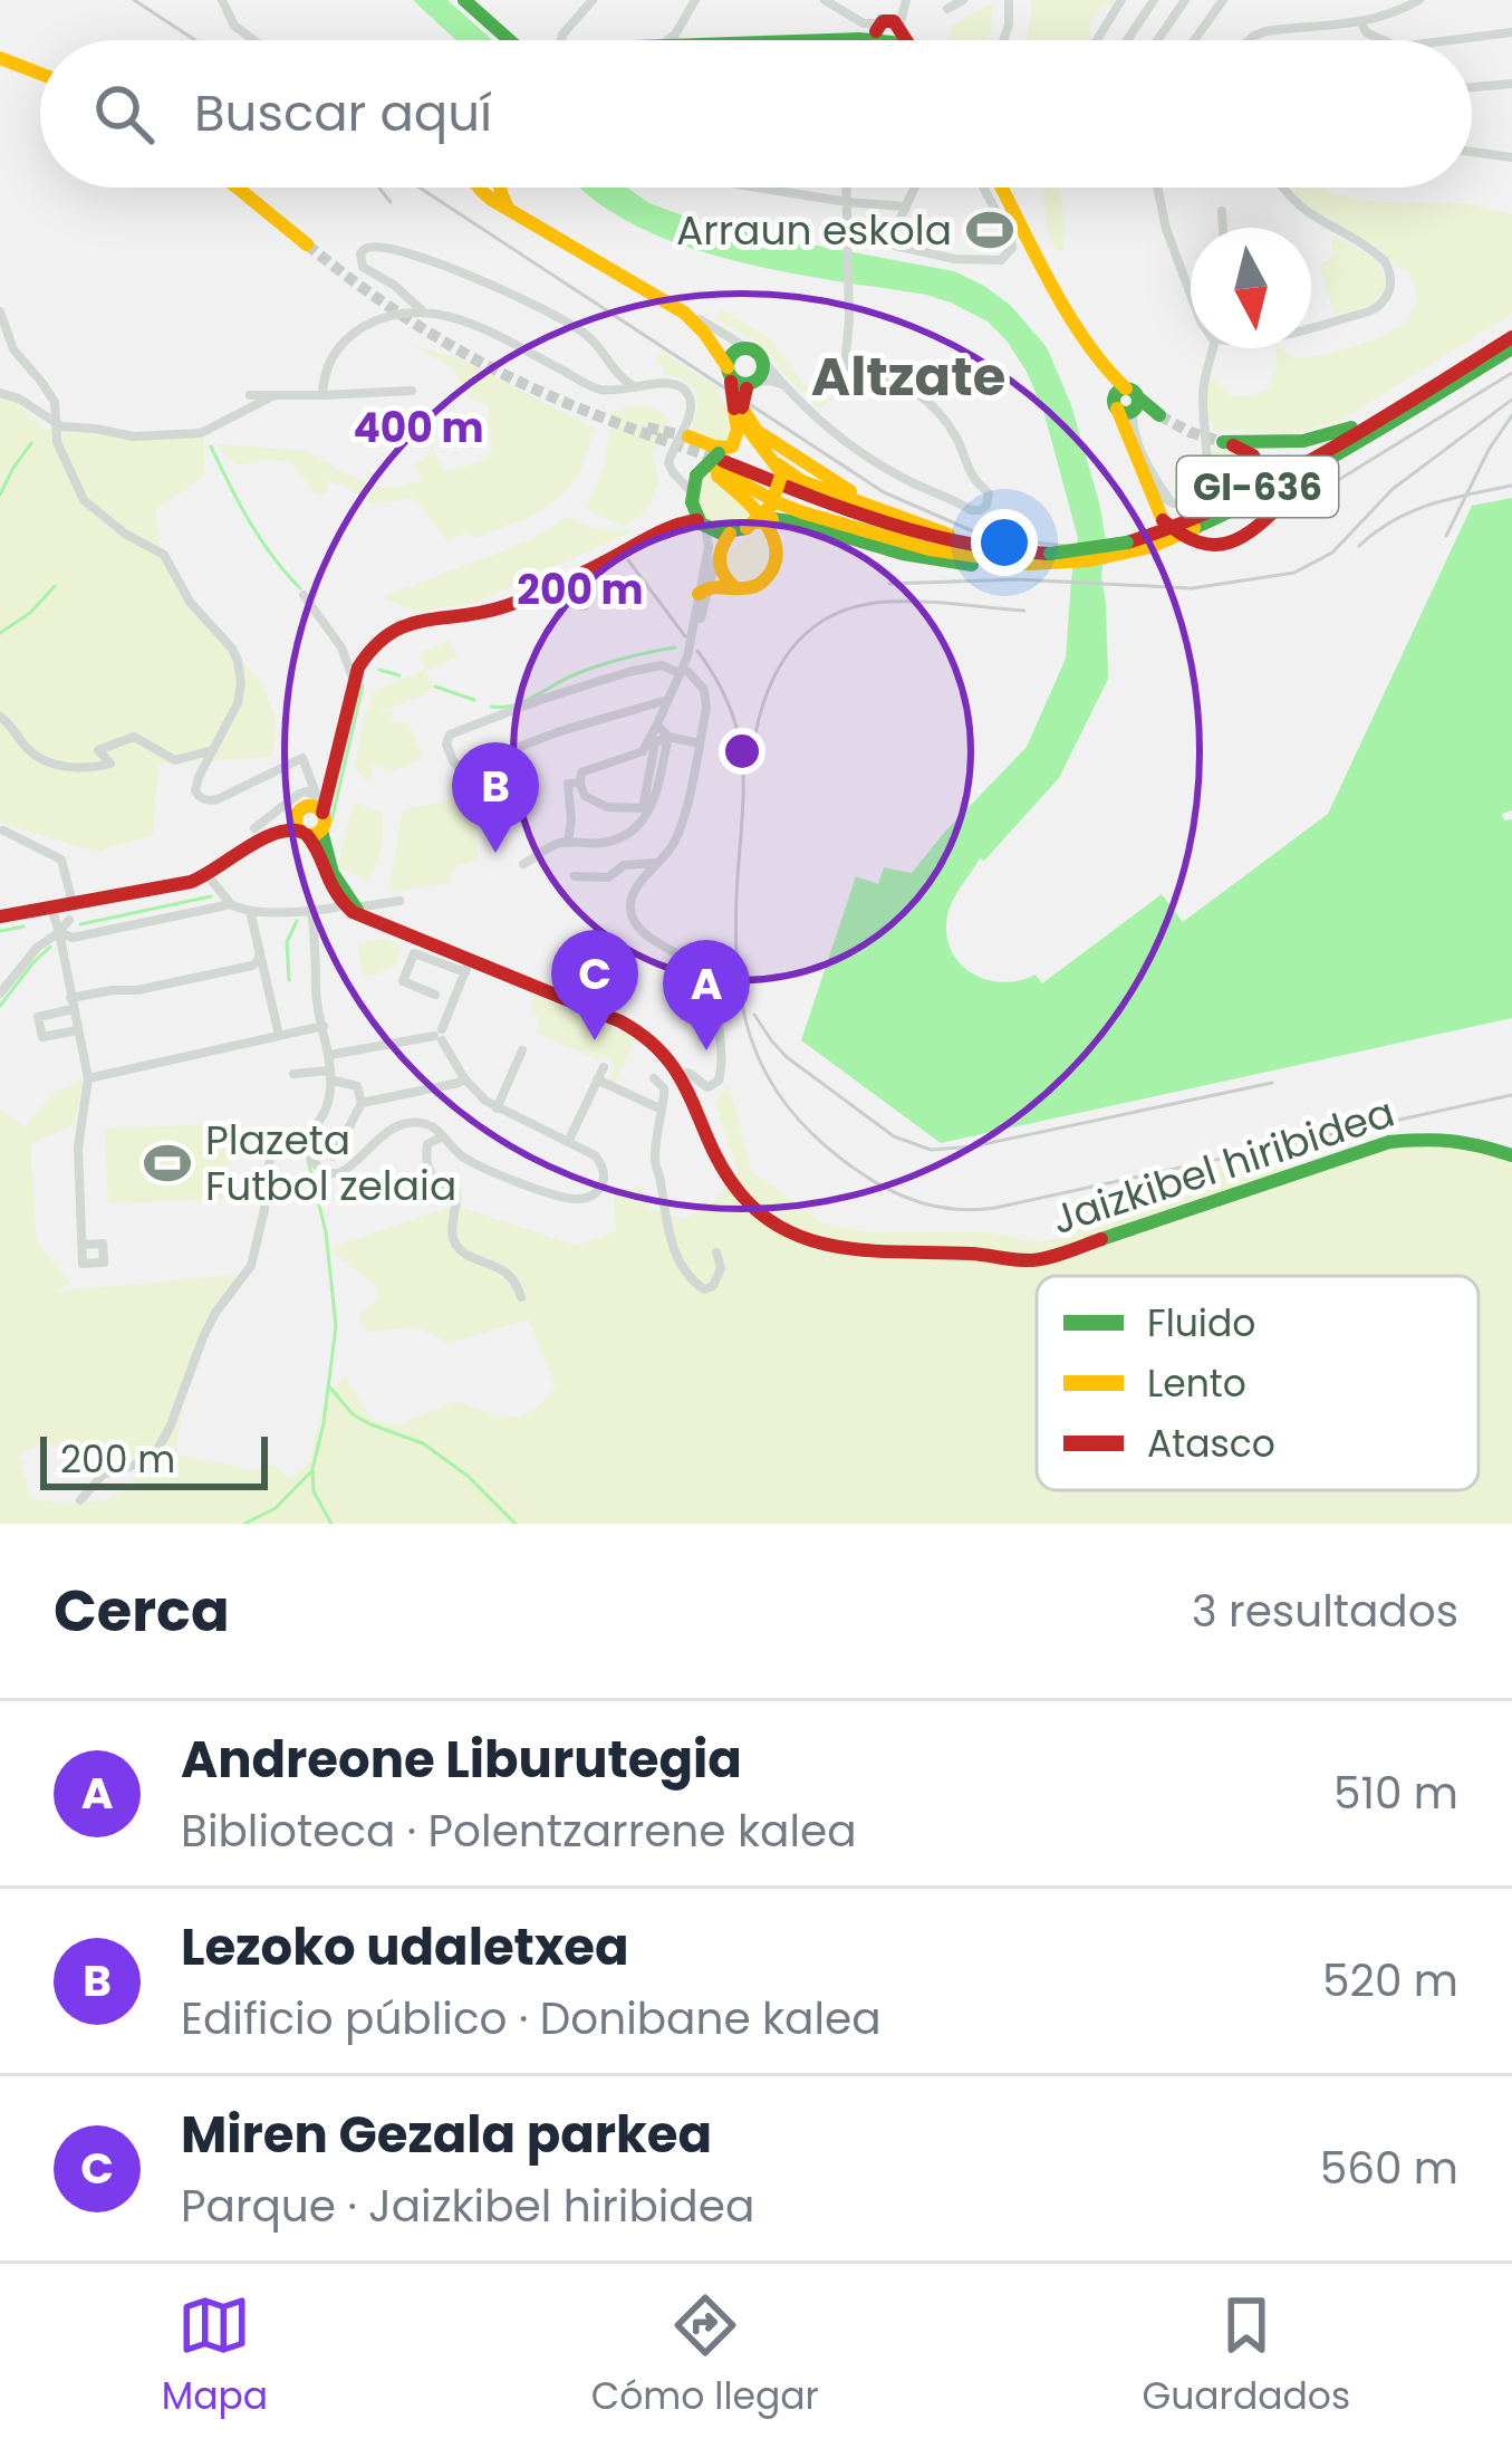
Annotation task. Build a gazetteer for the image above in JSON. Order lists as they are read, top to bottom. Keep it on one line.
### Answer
{"streets":{"main road":["GI-636","Jaizkibel hiribidea"]},"districts":["Altzate"],"places":{"sports":["Arraun eskola","Plazeta Futbol zelaia"]},"legend":["Fluido","Lento","Atasco"],"scale_bar":"200 m","north":"bottom","page":{"search":"Buscar aquí","pins":["B","C","A"],"scale":"200 m","heading":["Cerca","3 resultados"],"list":[{"mark":"A","name":"Andreone Liburutegia","note":"Biblioteca · Polentzarrene kalea","value":"510 m"},{"mark":"B","name":"Lezoko udaletxea","note":"Edificio público · Donibane kalea","value":"520 m"},{"mark":"C","name":"Miren Gezala parkea","note":"Parque · Jaizkibel hiribidea","value":"560 m"}],"nav":["Mapa","Cómo llegar","Guardados"]},"rings":["400 m","200 m"]}
